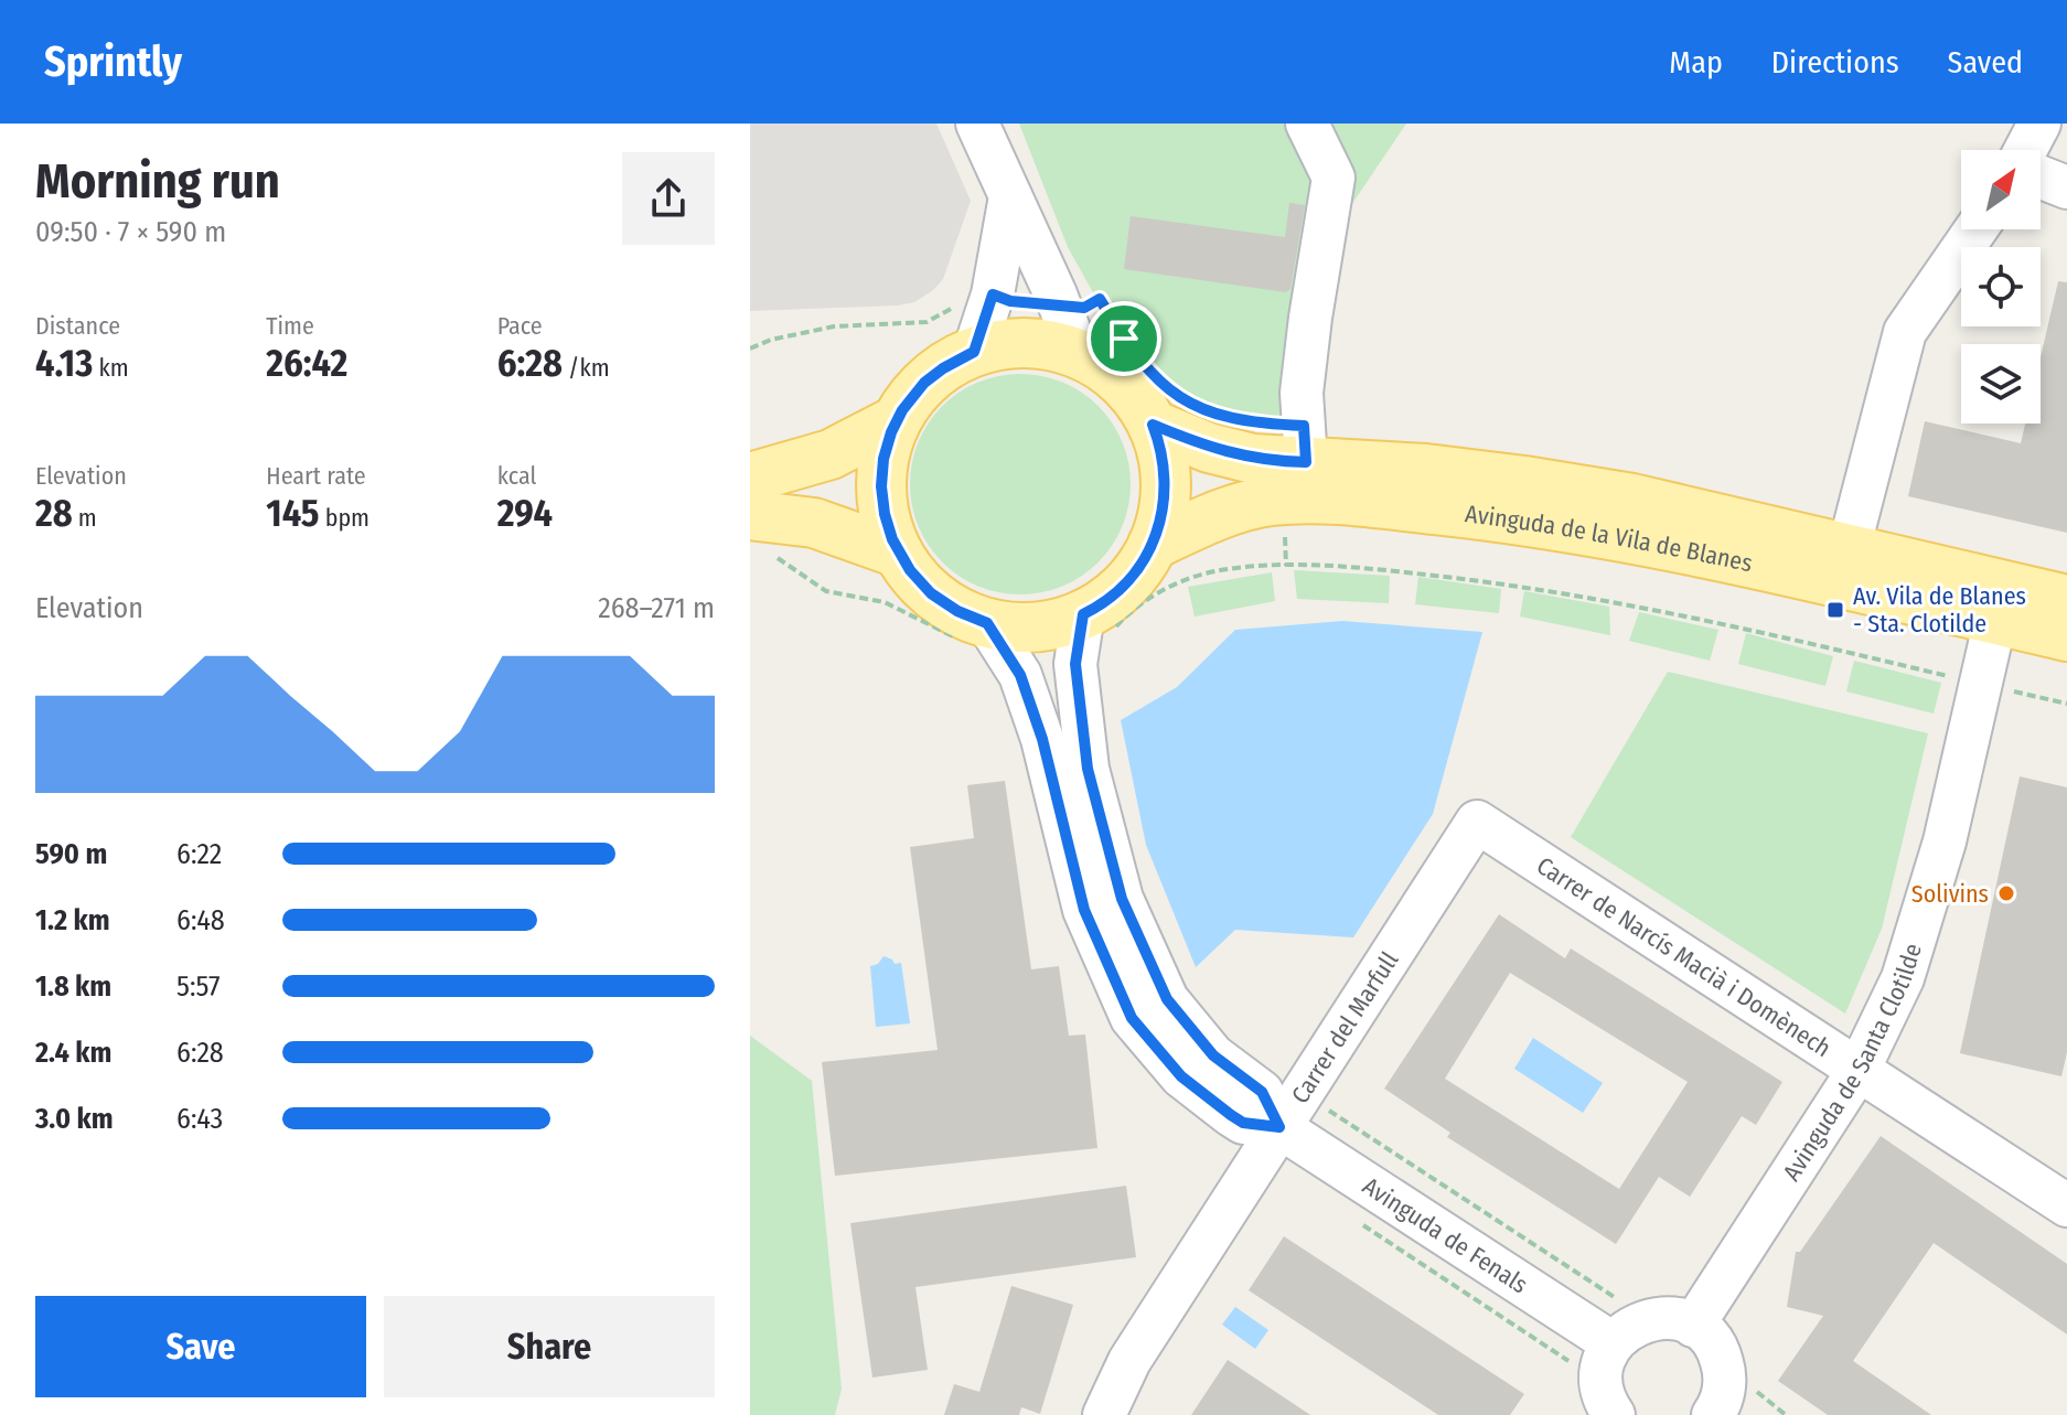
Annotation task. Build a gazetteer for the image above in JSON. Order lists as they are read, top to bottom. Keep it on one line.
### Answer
{"streets":{"main road":["Avinguda de la Vila de Blanes"],"street":["Carrer de Narcís Macià i Domènech","Carrer del Marfull","Avinguda de Santa Clotilde","Avinguda de Fenals"]},"crossings":[["Avinguda de la Vila de Blanes","Avinguda de Santa Clotilde"],["Avinguda de la Vila de Blanes","Avinguda de Fenals"],["Carrer de Narcís Macià i Domènech","Carrer del Marfull"],["Carrer de Narcís Macià i Domènech","Avinguda de Santa Clotilde"],["Carrer del Marfull","Avinguda de Fenals"]],"places":{"transit":["Av. Vila de Blanes - Sta. Clotilde"],"other":["Solivins"]},"north":"top right","page":{"header":"Sprintly","nav":["Map","Directions","Saved"],"heading":["Morning run","09:50 · 7 × 590 m"],"stats":[["Distance","4.13 km"],["Time","26:42"],["Pace","6:28 /km"],["Elevation","28 m"],["Heart rate","145 bpm"],["kcal","294"]],"chart":["Elevation","268–271 m"],"list":[{"name":"590 m","note":"6:22"},{"name":"1.2 km","note":"6:48"},{"name":"1.8 km","note":"5:57"},{"name":"2.4 km","note":"6:28"},{"name":"3.0 km","note":"6:43"}],"buttons":["Save","Share"]}}
